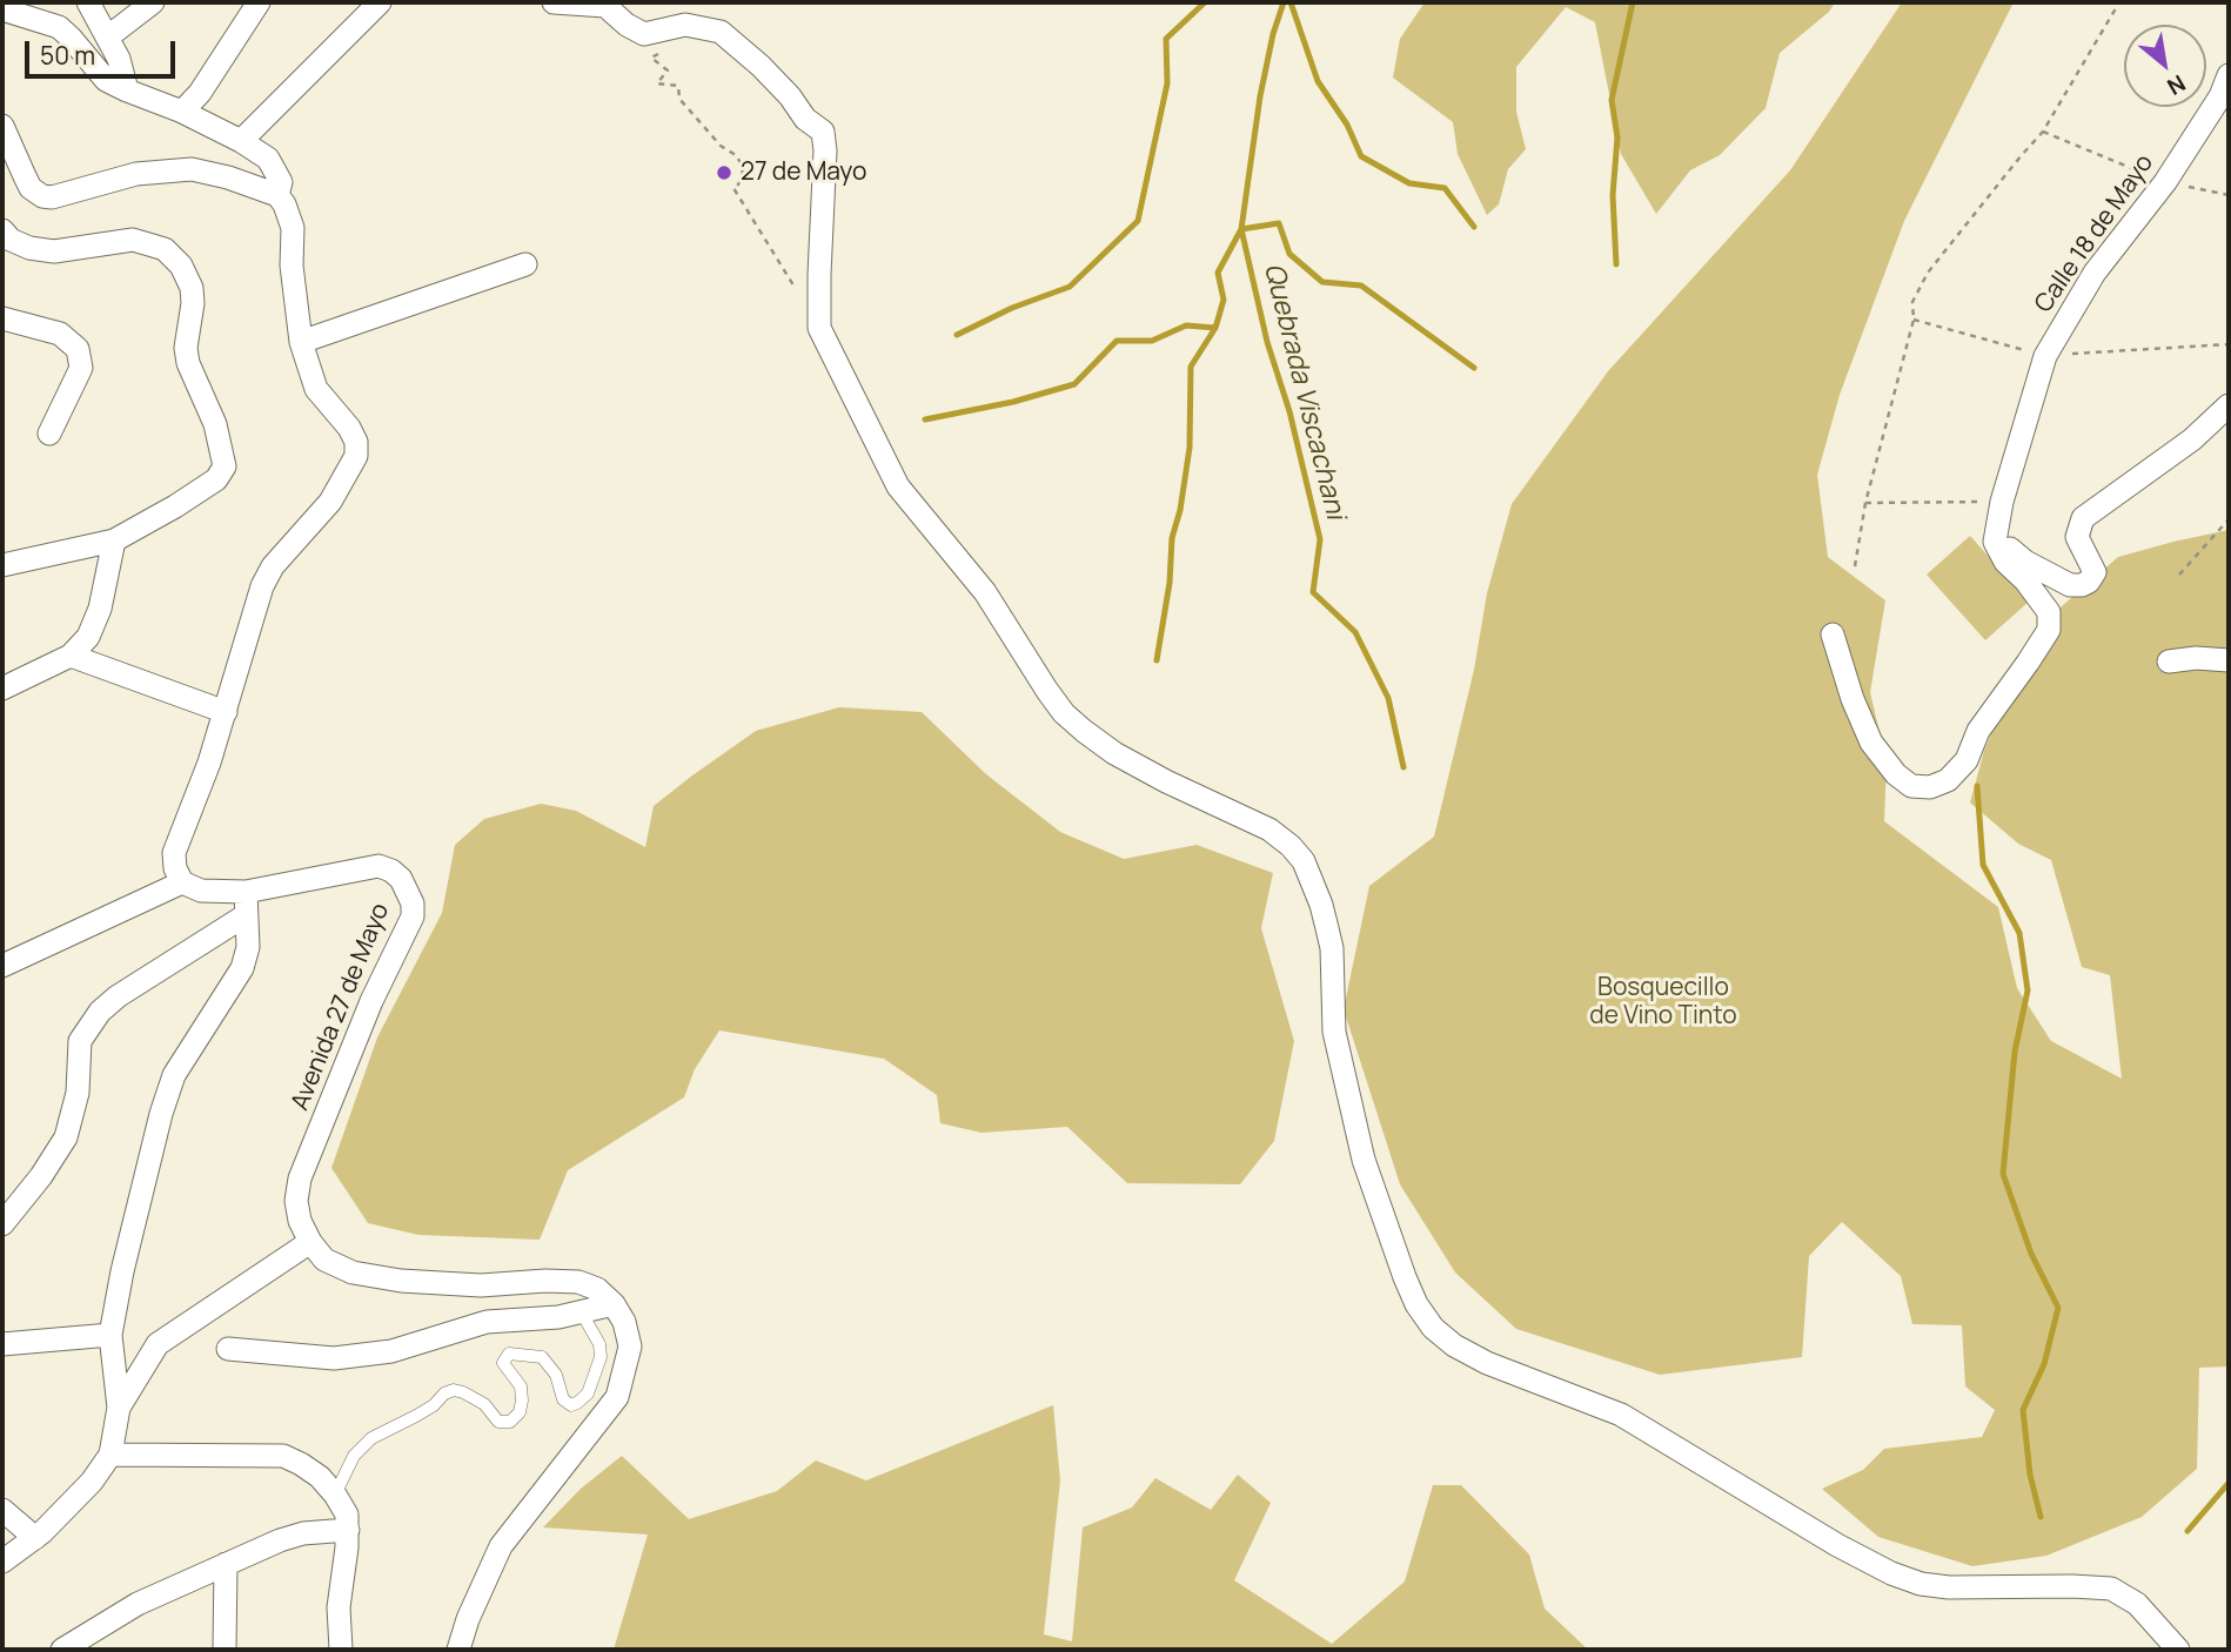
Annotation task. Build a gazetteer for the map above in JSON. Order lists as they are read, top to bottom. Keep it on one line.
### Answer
{"streets":{"street":["Calle 18 de Mayo","Avenida 27 de Mayo"]},"water":["Quebrada Viscachani"],"parks":["Bosquecillo de Vino Tinto"],"places":["27 de Mayo"],"scale_bar":"50 m","north":"bottom right"}
